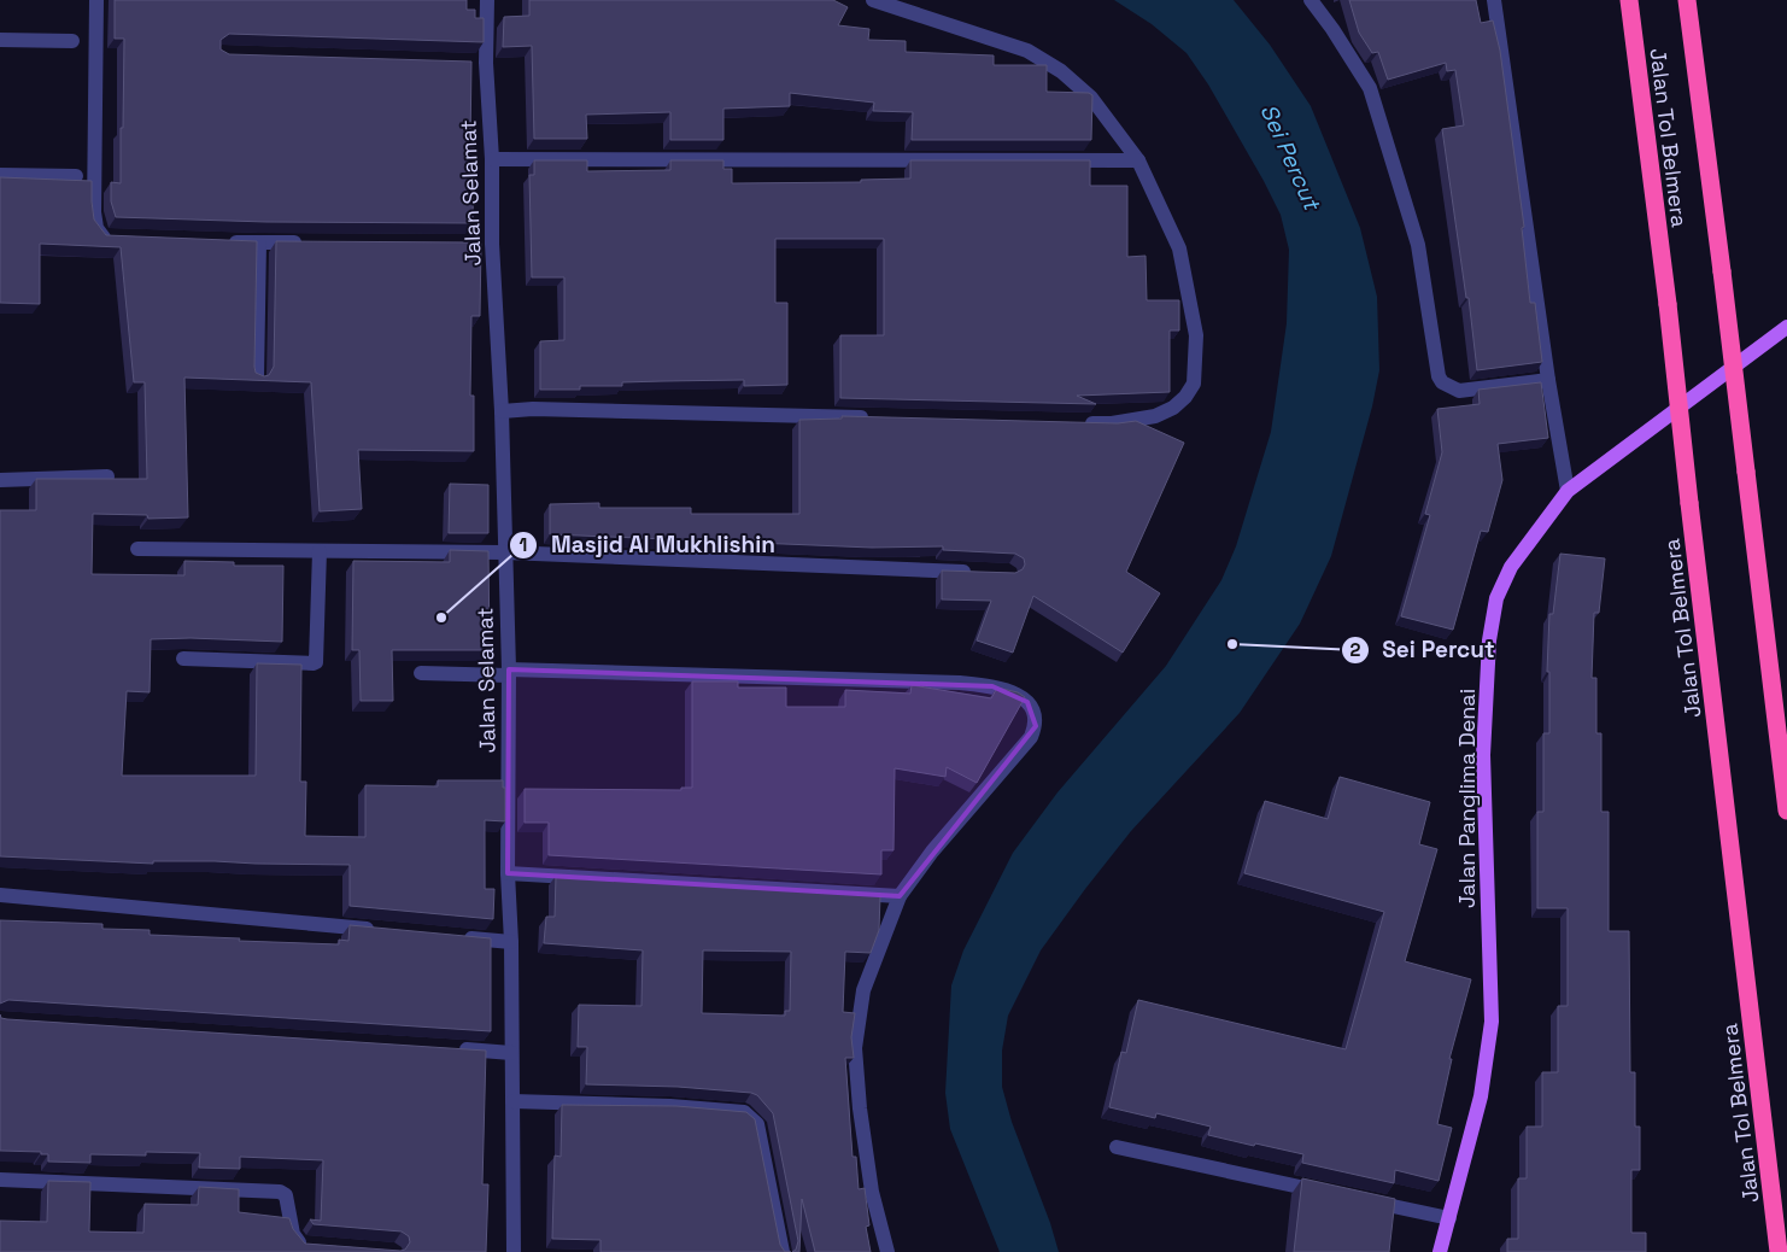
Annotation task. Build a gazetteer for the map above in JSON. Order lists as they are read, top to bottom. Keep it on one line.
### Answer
{"streets":{"highway":["Jalan Tol Belmera"],"main road":["Jalan Panglima Denai"],"street":["Jalan Selamat"]},"water":["Sei Percut"],"places":["Masjid Al Mukhlishin","Sei Percut"]}
